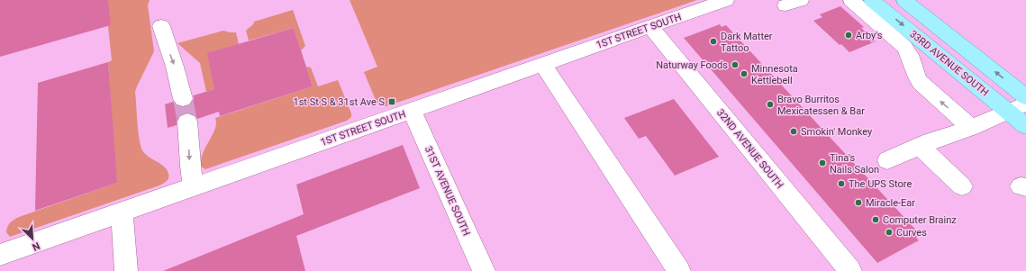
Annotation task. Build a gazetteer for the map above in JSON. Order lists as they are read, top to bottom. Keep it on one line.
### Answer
{"streets":{"main road":["33RD AVENUE SOUTH"],"street":["1ST STREET SOUTH","32ND AVENUE SOUTH","31ST AVENUE SOUTH"]},"crossings":[["1ST STREET SOUTH","32ND AVENUE SOUTH"],["1ST STREET SOUTH","31ST AVENUE SOUTH"]],"places":{"other":["Arby's","Dark Matter Tattoo","Naturway Foods","Minnesota Kettlebell","Bravo Burritos Mexicatessen & Bar","Smokin' Monkey","Tina's Nails Salon","The UPS Store","Miracle-Ear","Computer Brainz","Curves"],"transit":["1st St S & 31st Ave S"]},"north":"bottom right"}
